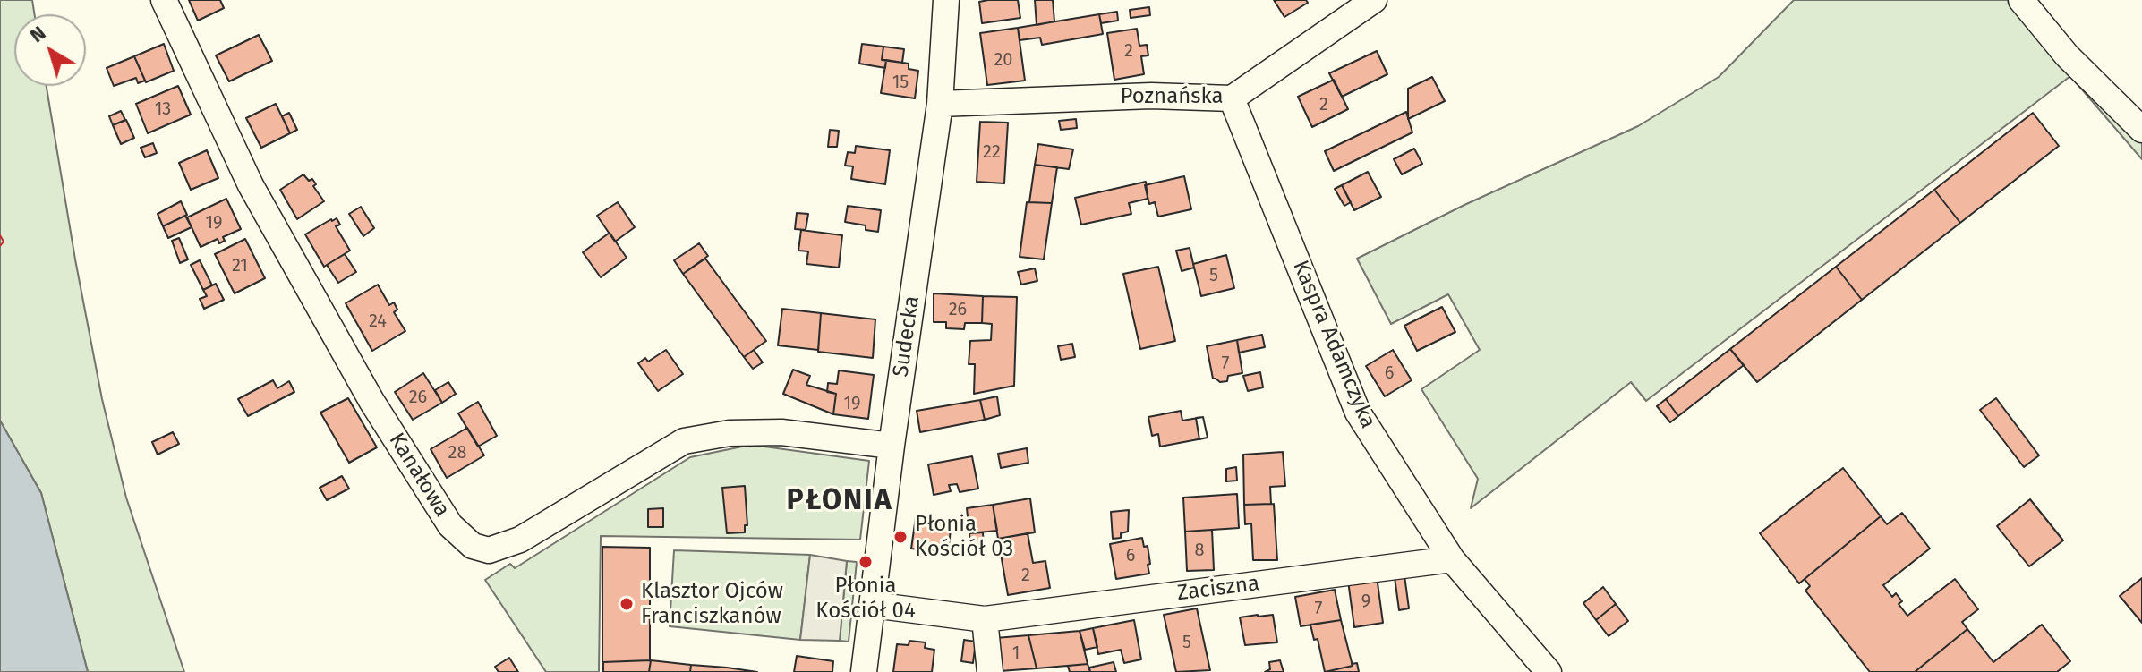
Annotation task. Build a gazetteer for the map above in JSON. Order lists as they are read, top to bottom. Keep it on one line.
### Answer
{"streets":{"street":["Poznańska","Sudecka","Kaspra Adamczyka","Kanałowa","Zaciszna"]},"crossings":[["Poznańska","Sudecka"],["Poznańska","Kaspra Adamczyka"],["Sudecka","Kanałowa"],["Sudecka","Zaciszna"],["Kaspra Adamczyka","Zaciszna"]],"districts":["PŁONIA"],"places":["Płonia Kościół 03","Płonia Kościół 04","Klasztor Ojców Franciszkanów"],"house_numbers":["2","20","15","2","13","22","19","21","5","26","24","7","6","26","19","28","8","6","2","9","7","5","1"],"north":"top left"}
